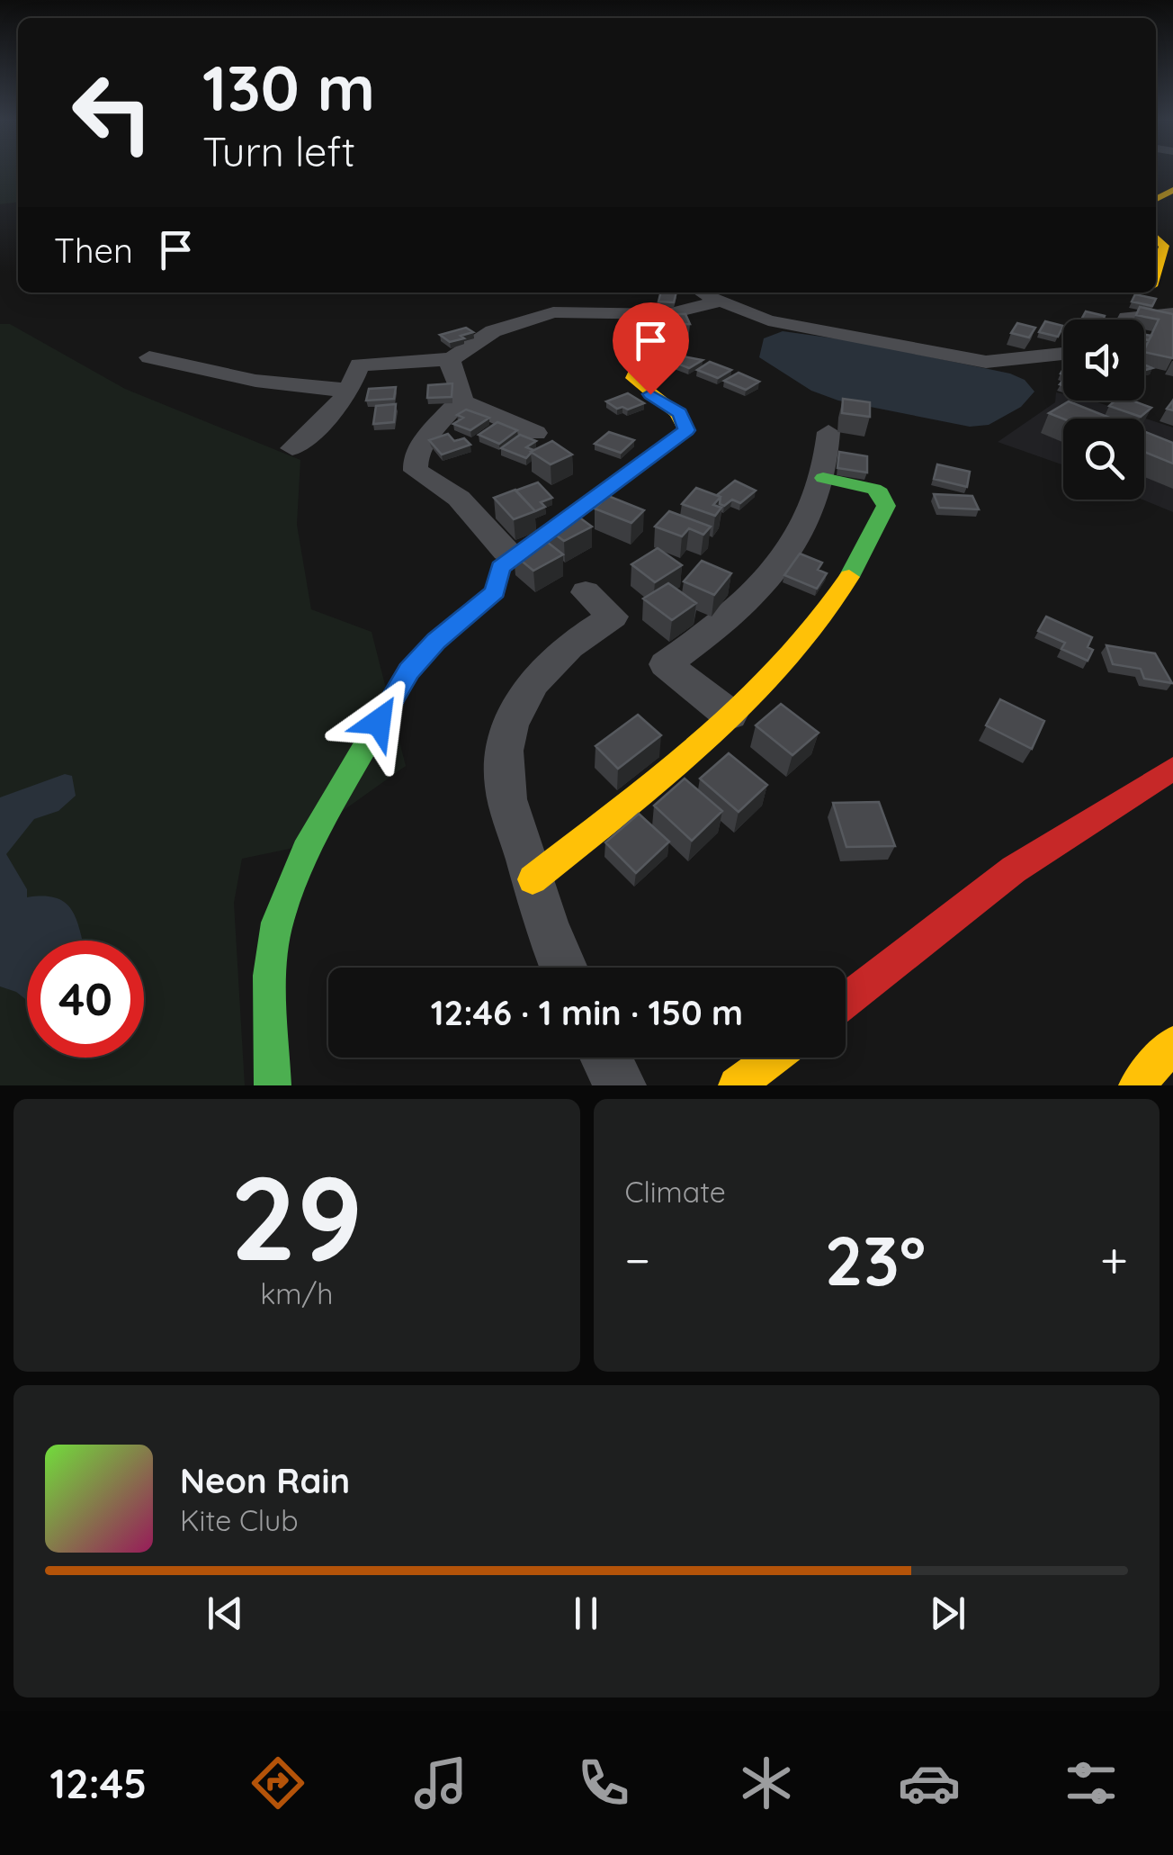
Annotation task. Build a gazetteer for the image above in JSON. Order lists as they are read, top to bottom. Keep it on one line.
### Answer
{"page":{"turn":["130 m","Turn left"],"then":"Then","limit":"40","trip":"12:46 · 1 min · 150 m","tile":[["29","km/h"],"Climate"],"heat":["−","23°","+"],"song":["Neon Rain","Kite Club"],"tabs":"12:45"}}
